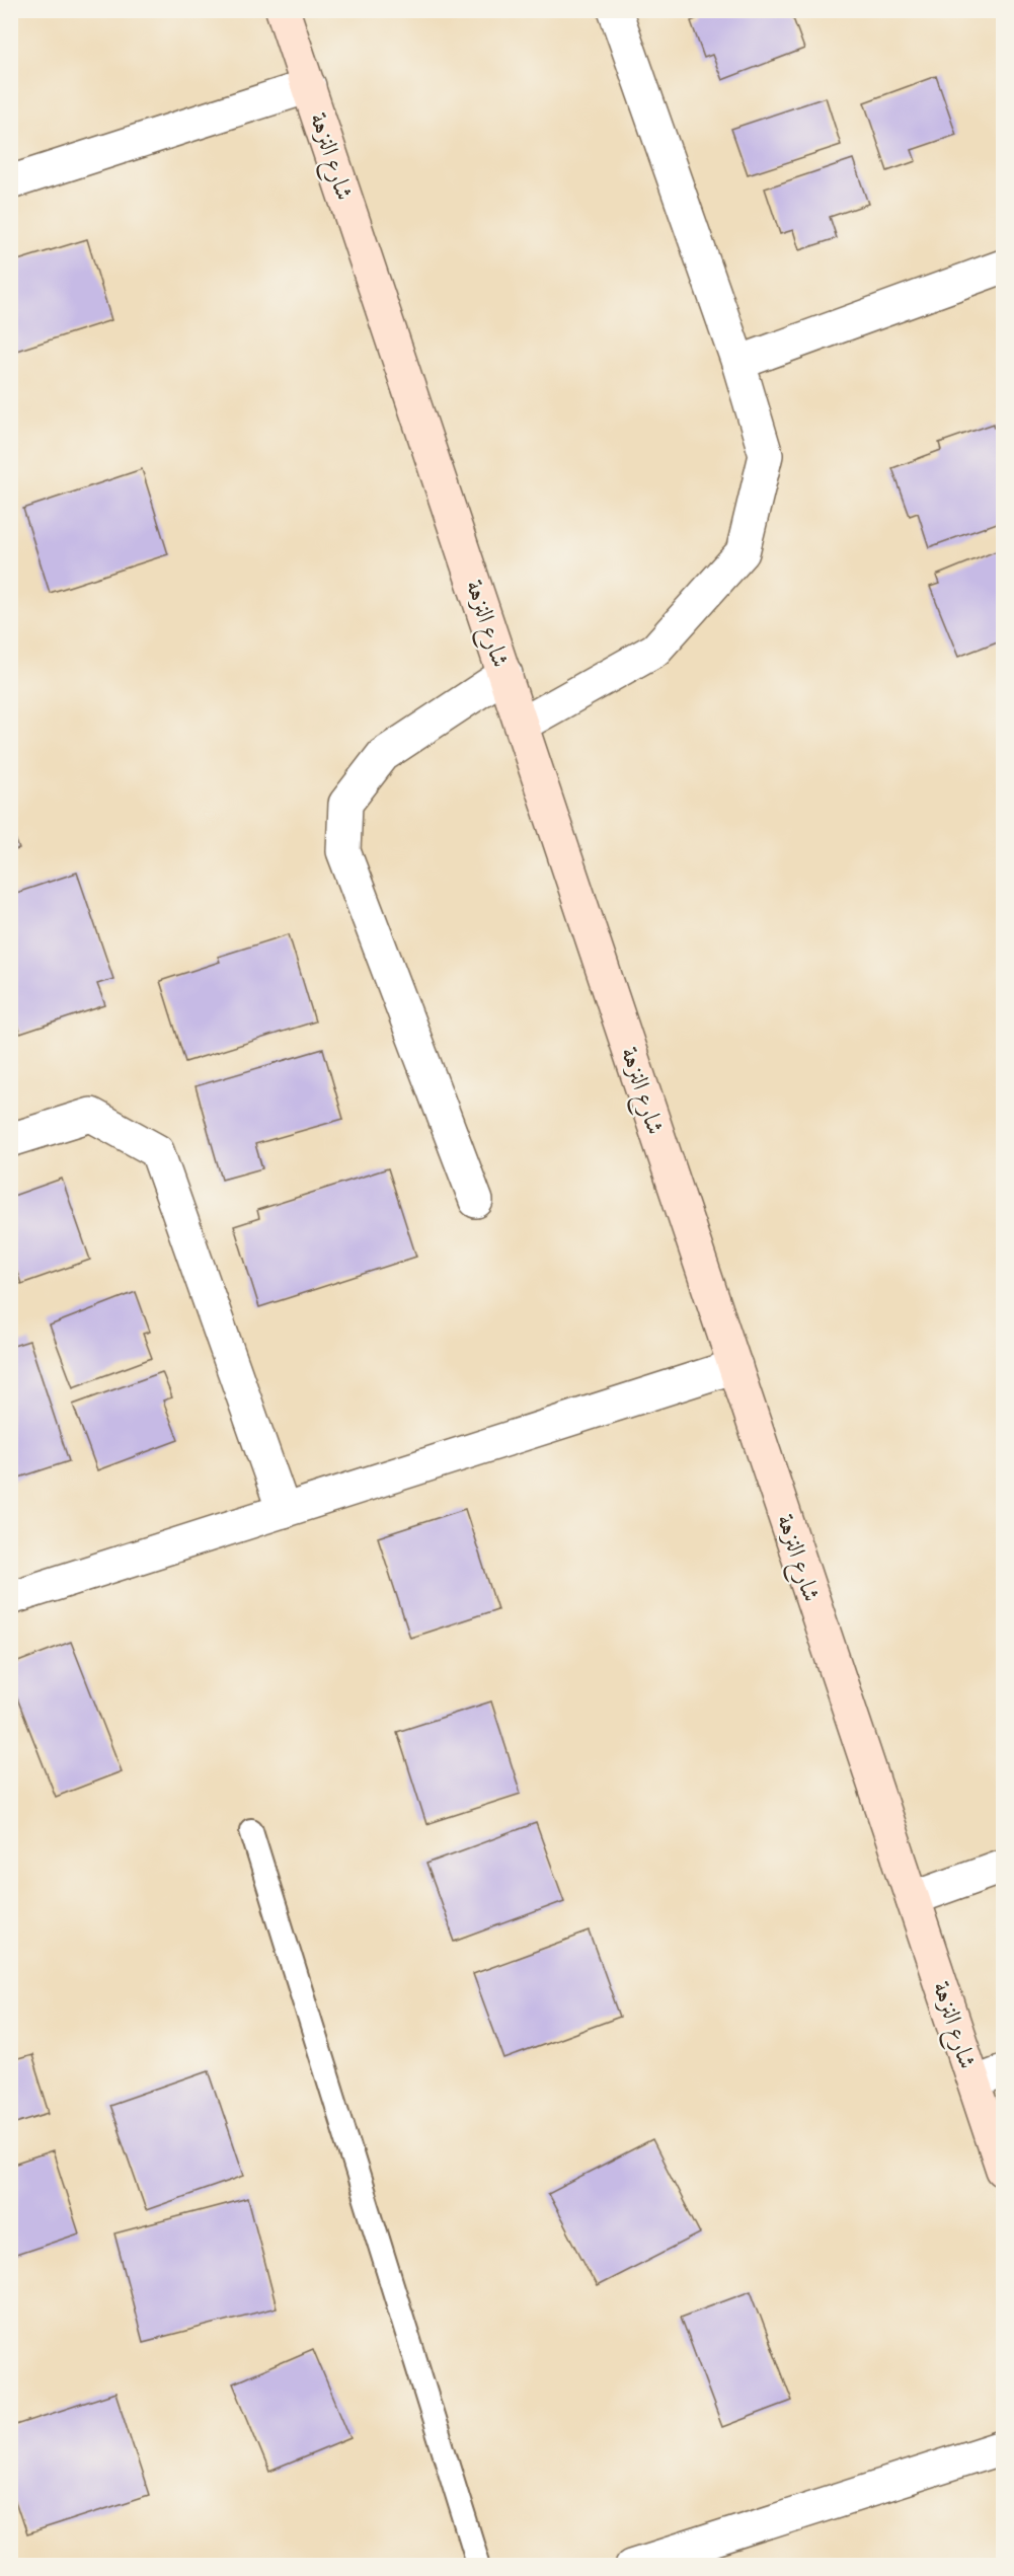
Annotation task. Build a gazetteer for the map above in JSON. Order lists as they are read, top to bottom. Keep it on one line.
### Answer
{"streets":{"main road":["شارع النزهة"]}}
